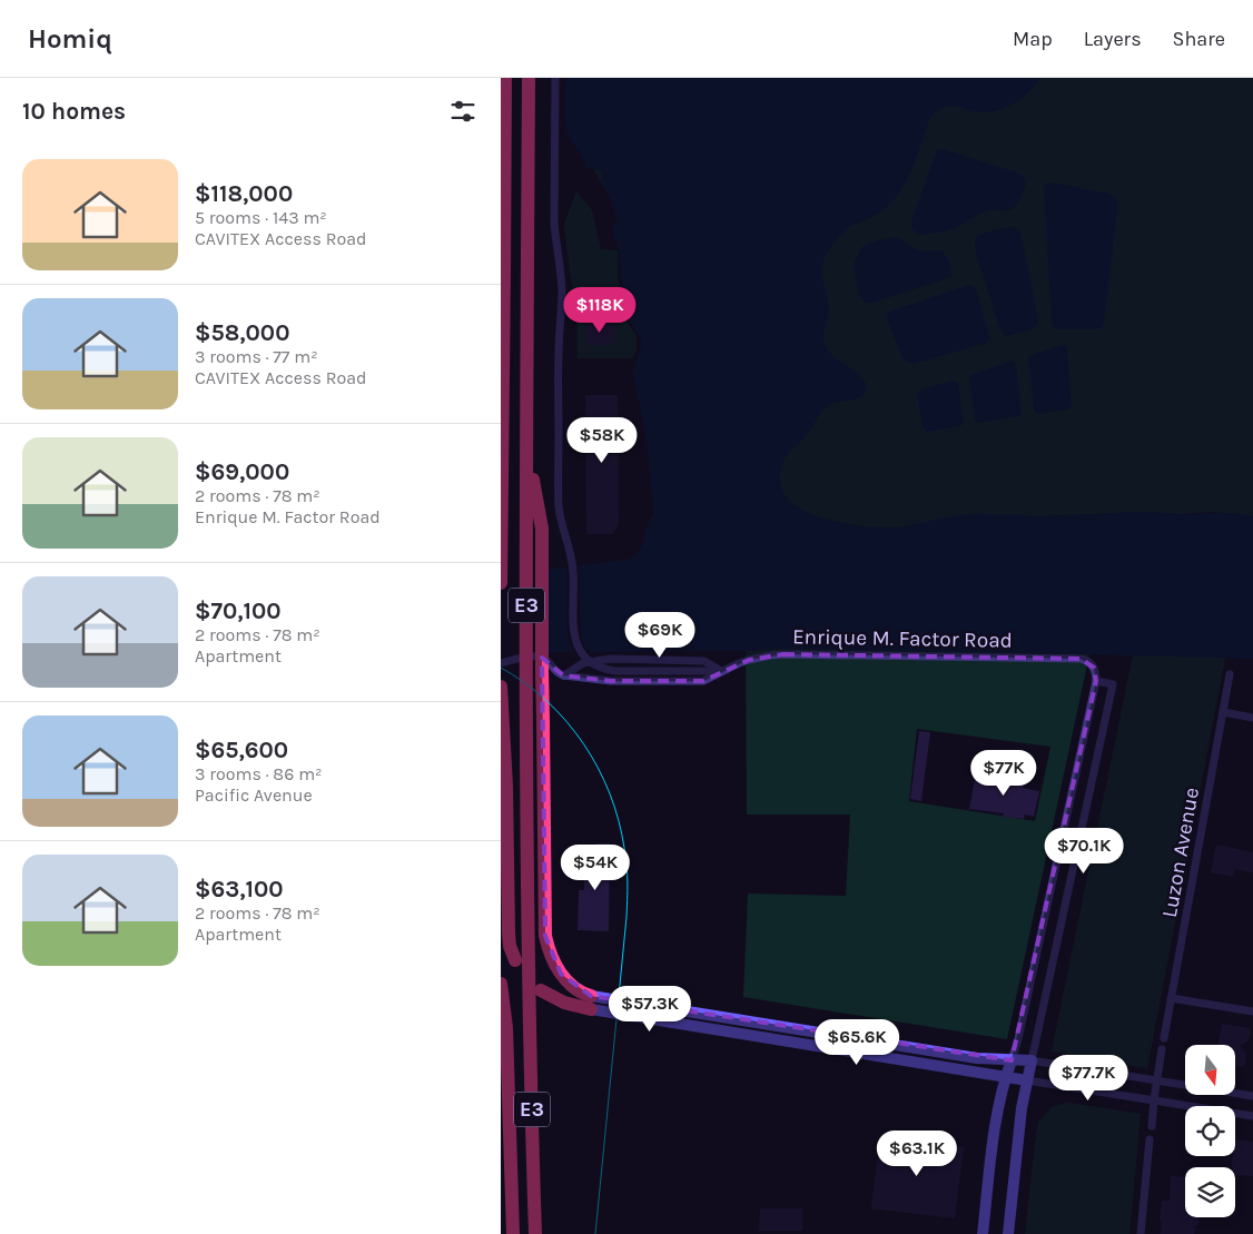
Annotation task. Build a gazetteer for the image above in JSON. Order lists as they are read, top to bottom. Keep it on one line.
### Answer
{"streets":{"highway":["E3"],"street":["Enrique M. Factor Road","Luzon Avenue"]},"north":"bottom","page":{"header":"Homiq","nav":["Map","Layers","Share"],"heading":"10 homes","list":[{"name":"$118,000","note":"5 rooms · 143 m² · CAVITEX Access Road"},{"name":"$58,000","note":"3 rooms · 77 m² · CAVITEX Access Road"},{"name":"$69,000","note":"2 rooms · 78 m² · Enrique M. Factor Road"},{"name":"$70,100","note":"2 rooms · 78 m² · Apartment"},{"name":"$65,600","note":"3 rooms · 86 m² · Pacific Avenue"},{"name":"$63,100","note":"2 rooms · 78 m² · Apartment"}],"price":["$118K","$58K","$69K","$77K","$70.1K","$54K","$57.3K","$65.6K","$77.7K","$63.1K"]}}
